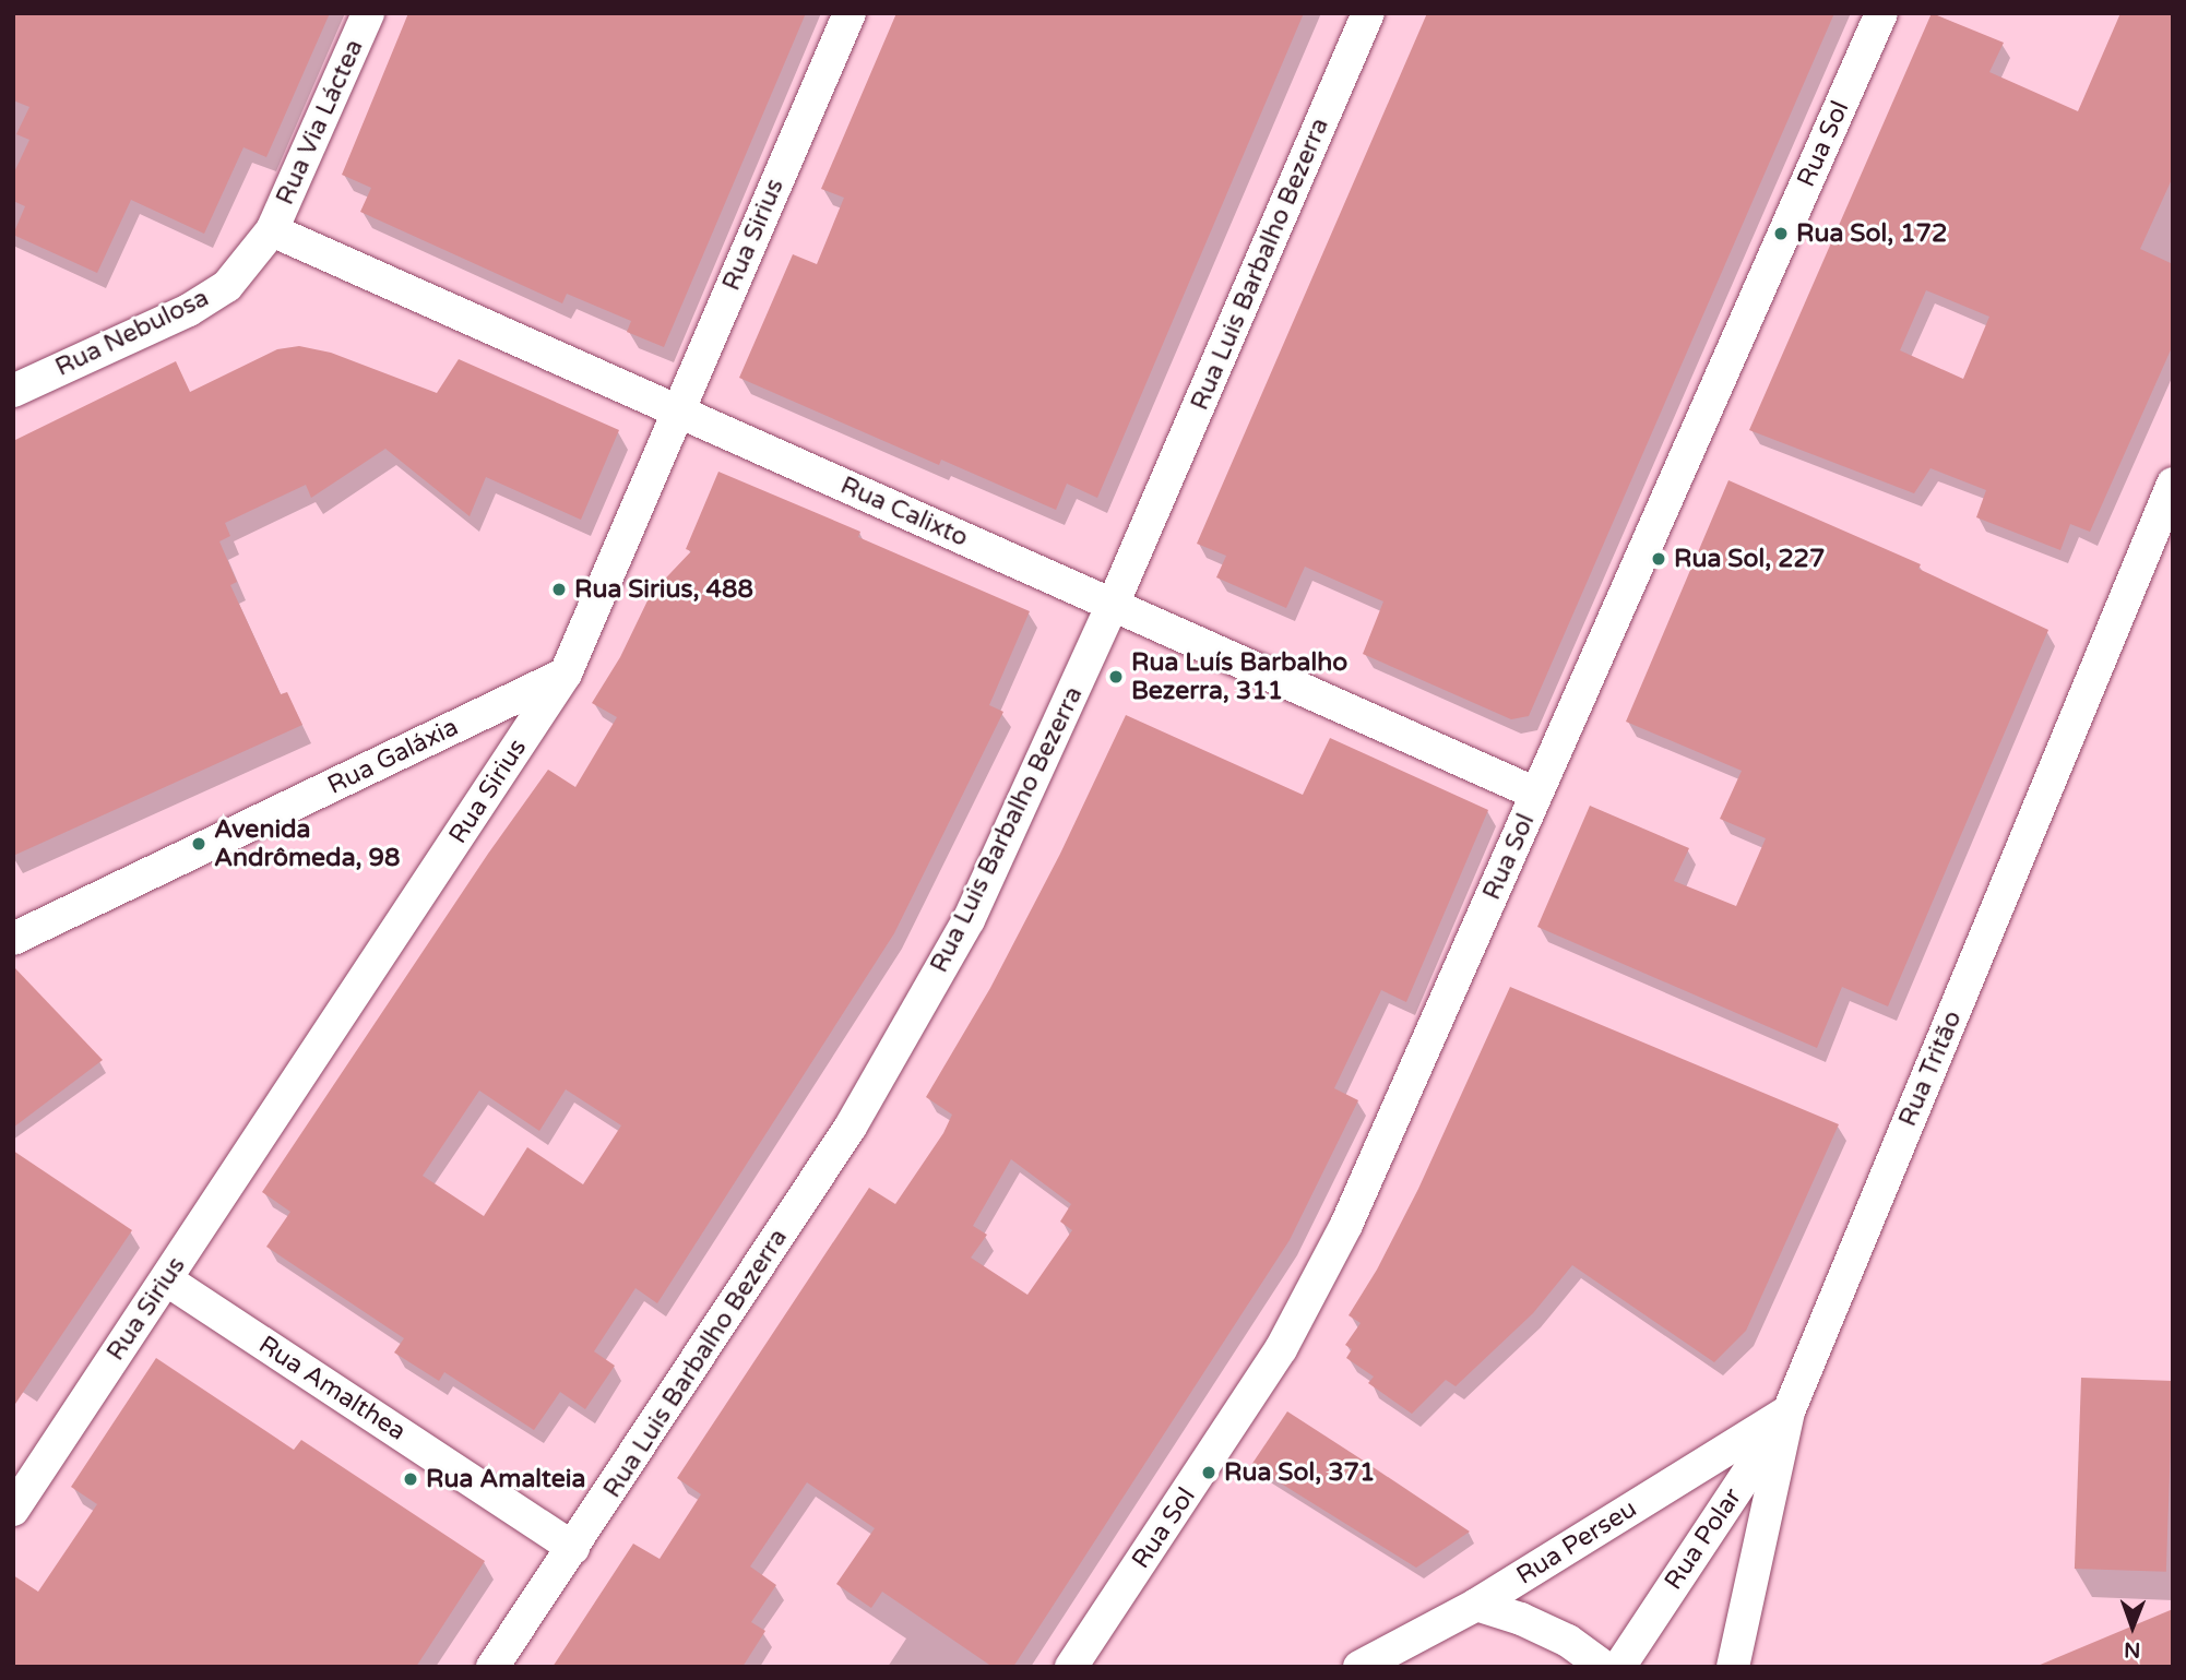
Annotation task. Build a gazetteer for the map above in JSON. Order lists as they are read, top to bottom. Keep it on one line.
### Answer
{"streets":{"street":["Rua Via Láctea","Rua Sol","Rua Sirius","Rua Luis Barbalho Bezerra","Rua Nebulosa","Rua Calixto","Rua Galáxia","Rua Tritão","Rua Amalthea","Rua Polar","Rua Perseu"]},"crossings":[["Rua Via Láctea","Rua Nebulosa"],["Rua Via Láctea","Rua Calixto"],["Rua Sol","Rua Calixto"],["Rua Sirius","Rua Calixto"],["Rua Sirius","Rua Galáxia"],["Rua Sirius","Rua Amalthea"],["Rua Luis Barbalho Bezerra","Rua Calixto"],["Rua Luis Barbalho Bezerra","Rua Amalthea"],["Rua Nebulosa","Rua Calixto"],["Rua Tritão","Rua Polar"],["Rua Tritão","Rua Perseu"],["Rua Polar","Rua Perseu"]],"places":["Rua Sol, 172","Rua Sol, 227","Rua Sirius, 488","Rua Luís Barbalho Bezerra, 311","Avenida Andrômeda, 98","Rua Sol, 371","Rua Amalteia"],"north":"bottom"}
